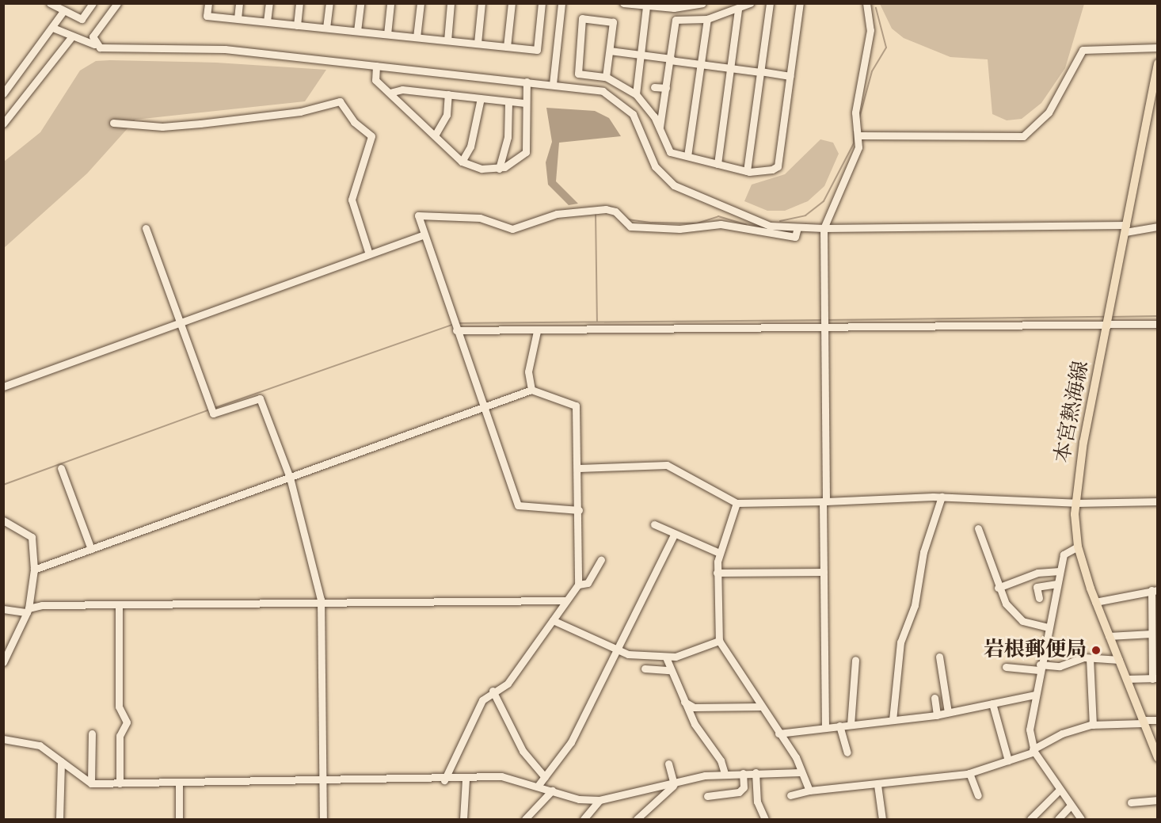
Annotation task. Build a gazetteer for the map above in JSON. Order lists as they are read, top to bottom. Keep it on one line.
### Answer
{"streets":{"main road":["本宮熱海線"]},"places":["岩根郵便局"]}
